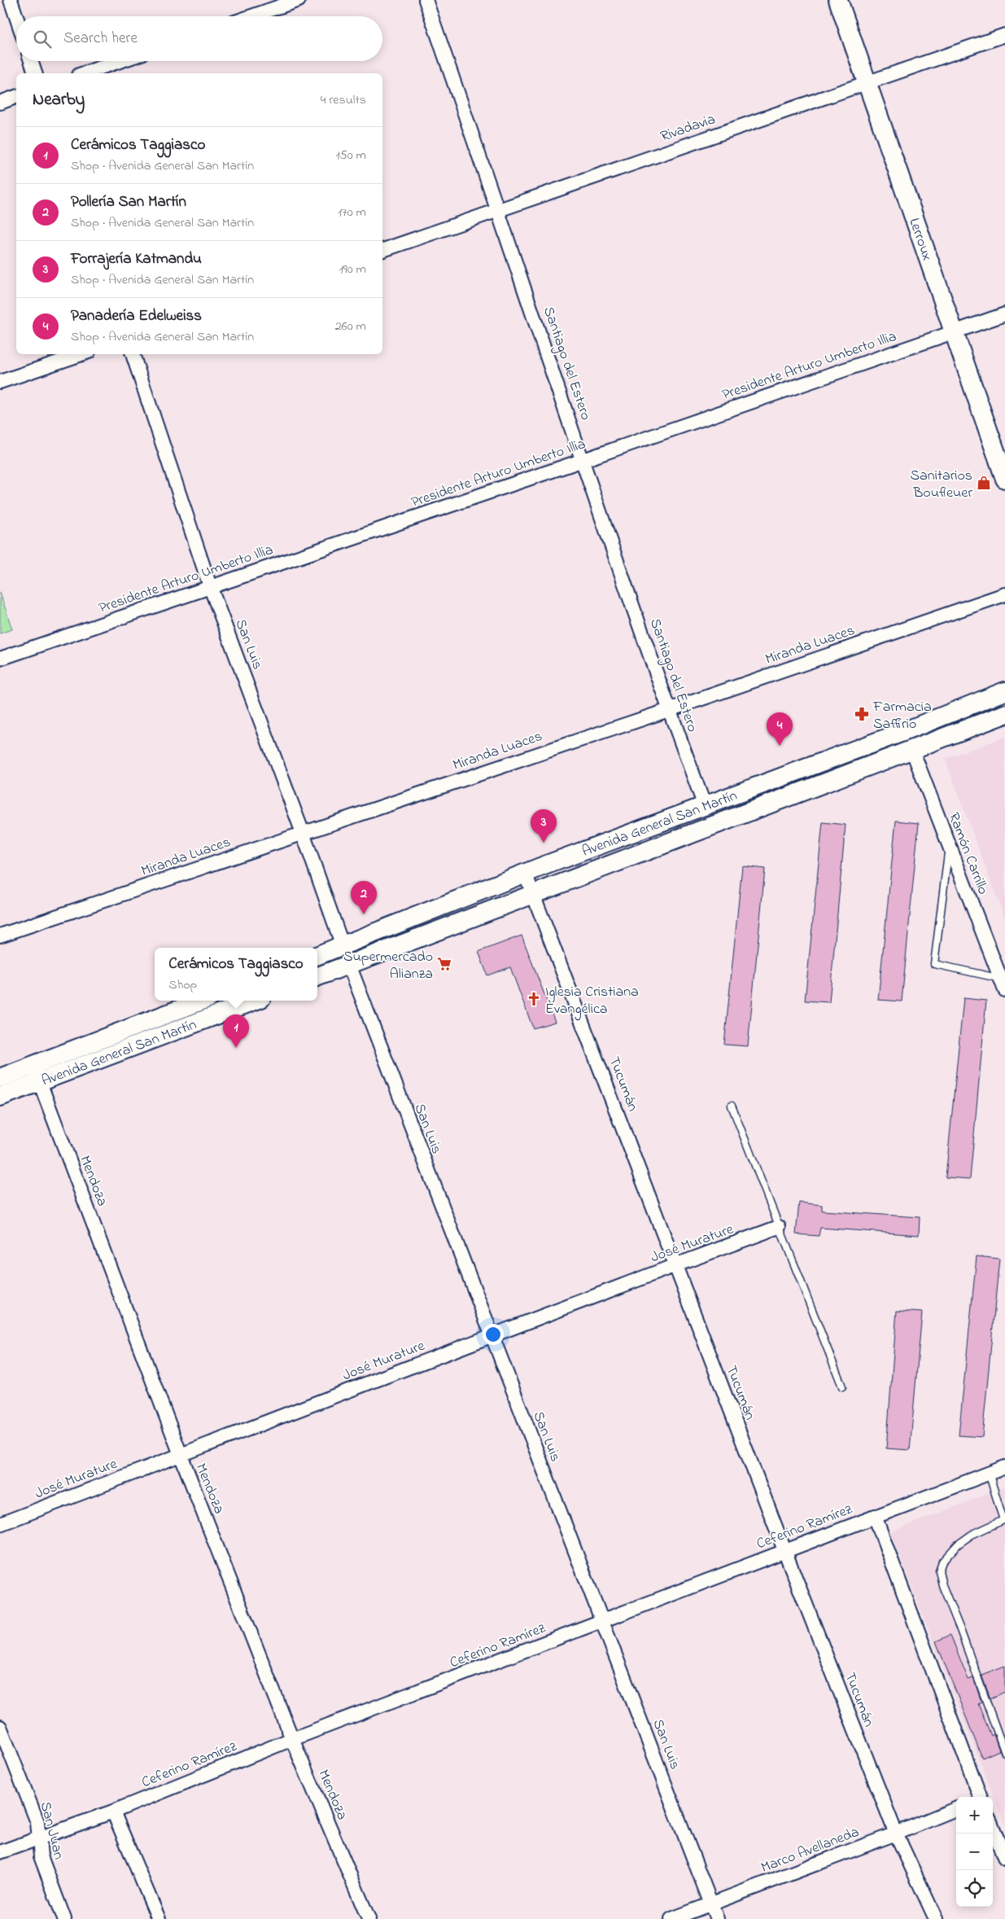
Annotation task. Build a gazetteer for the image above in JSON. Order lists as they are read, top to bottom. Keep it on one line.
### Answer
{"streets":{"main road":["Lerroux","Avenida General San Martín"],"street":["Rivadavia","Santiago del Estero","Presidente Arturo Umberto Illia","San Luis","Miranda Luaces","Ramón Carrillo","Tucumán","Mendoza","José Murature","Ceferino Ramírez","San Juan","Marco Avellaneda"]},"crossings":[["Rivadavia","Lerroux"],["Rivadavia","Santiago del Estero"],["Lerroux","Presidente Arturo Umberto Illia"],["Santiago del Estero","Presidente Arturo Umberto Illia"],["Santiago del Estero","Miranda Luaces"],["Santiago del Estero","Avenida General San Martín"],["Presidente Arturo Umberto Illia","San Luis"],["San Luis","Miranda Luaces"],["San Luis","Avenida General San Martín"],["San Luis","José Murature"],["San Luis","Ceferino Ramírez"],["San Luis","Marco Avellaneda"],["Avenida General San Martín","Ramón Carrillo"],["Avenida General San Martín","Tucumán"],["Avenida General San Martín","Mendoza"],["Tucumán","José Murature"],["Tucumán","Ceferino Ramírez"],["Tucumán","Marco Avellaneda"],["Mendoza","José Murature"],["Mendoza","Ceferino Ramírez"],["Ceferino Ramírez","San Juan"]],"places":{"shop":["Sanitarios Boufleuer"],"pharmacy":["Farmacia Saffirio"],"supermarket":["Supermercado Alianza"],"church":["Iglesia Cristiana Evangélica"]},"page":{"search":"Search here","heading":["Nearby","4 results"],"list":[{"mark":"1","name":"Cerámicos Taggiasco","note":"Shop · Avenida General San Martín","value":"150 m"},{"mark":"2","name":"Pollería San Martín","note":"Shop · Avenida General San Martín","value":"170 m"},{"mark":"3","name":"Forrajería Katmandu","note":"Shop · Avenida General San Martín","value":"190 m"},{"mark":"4","name":"Panadería Edelweiss","note":"Shop · Avenida General San Martín","value":"260 m"}],"pins":["4","3","2","1"],"popup":["Cerámicos Taggiasco","Shop"],"map_buttons":["+","−"]}}
